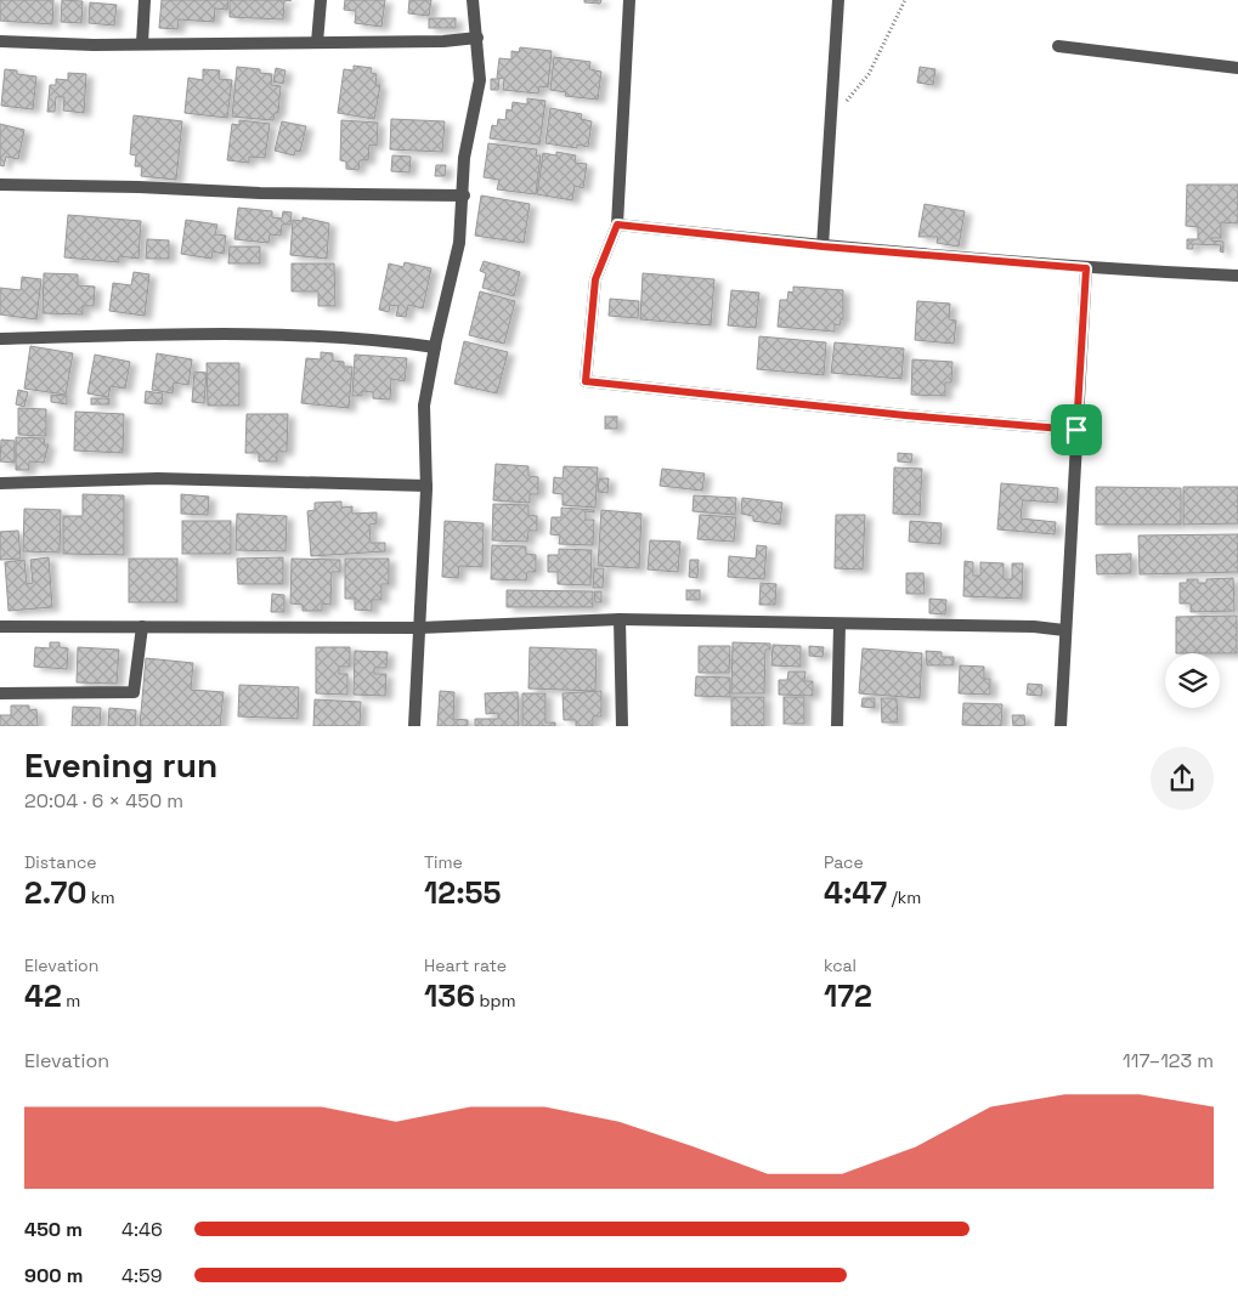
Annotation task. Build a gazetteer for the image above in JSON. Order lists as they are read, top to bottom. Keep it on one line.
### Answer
{"page":{"heading":["Evening run","20:04 · 6 × 450 m"],"stats":[["Distance","2.70 km"],["Time","12:55"],["Pace","4:47 /km"],["Elevation","42 m"],["Heart rate","136 bpm"],["kcal","172"]],"chart":["Elevation","117–123 m"],"list":[{"name":"450 m","note":"4:46"},{"name":"900 m","note":"4:59"}]}}
